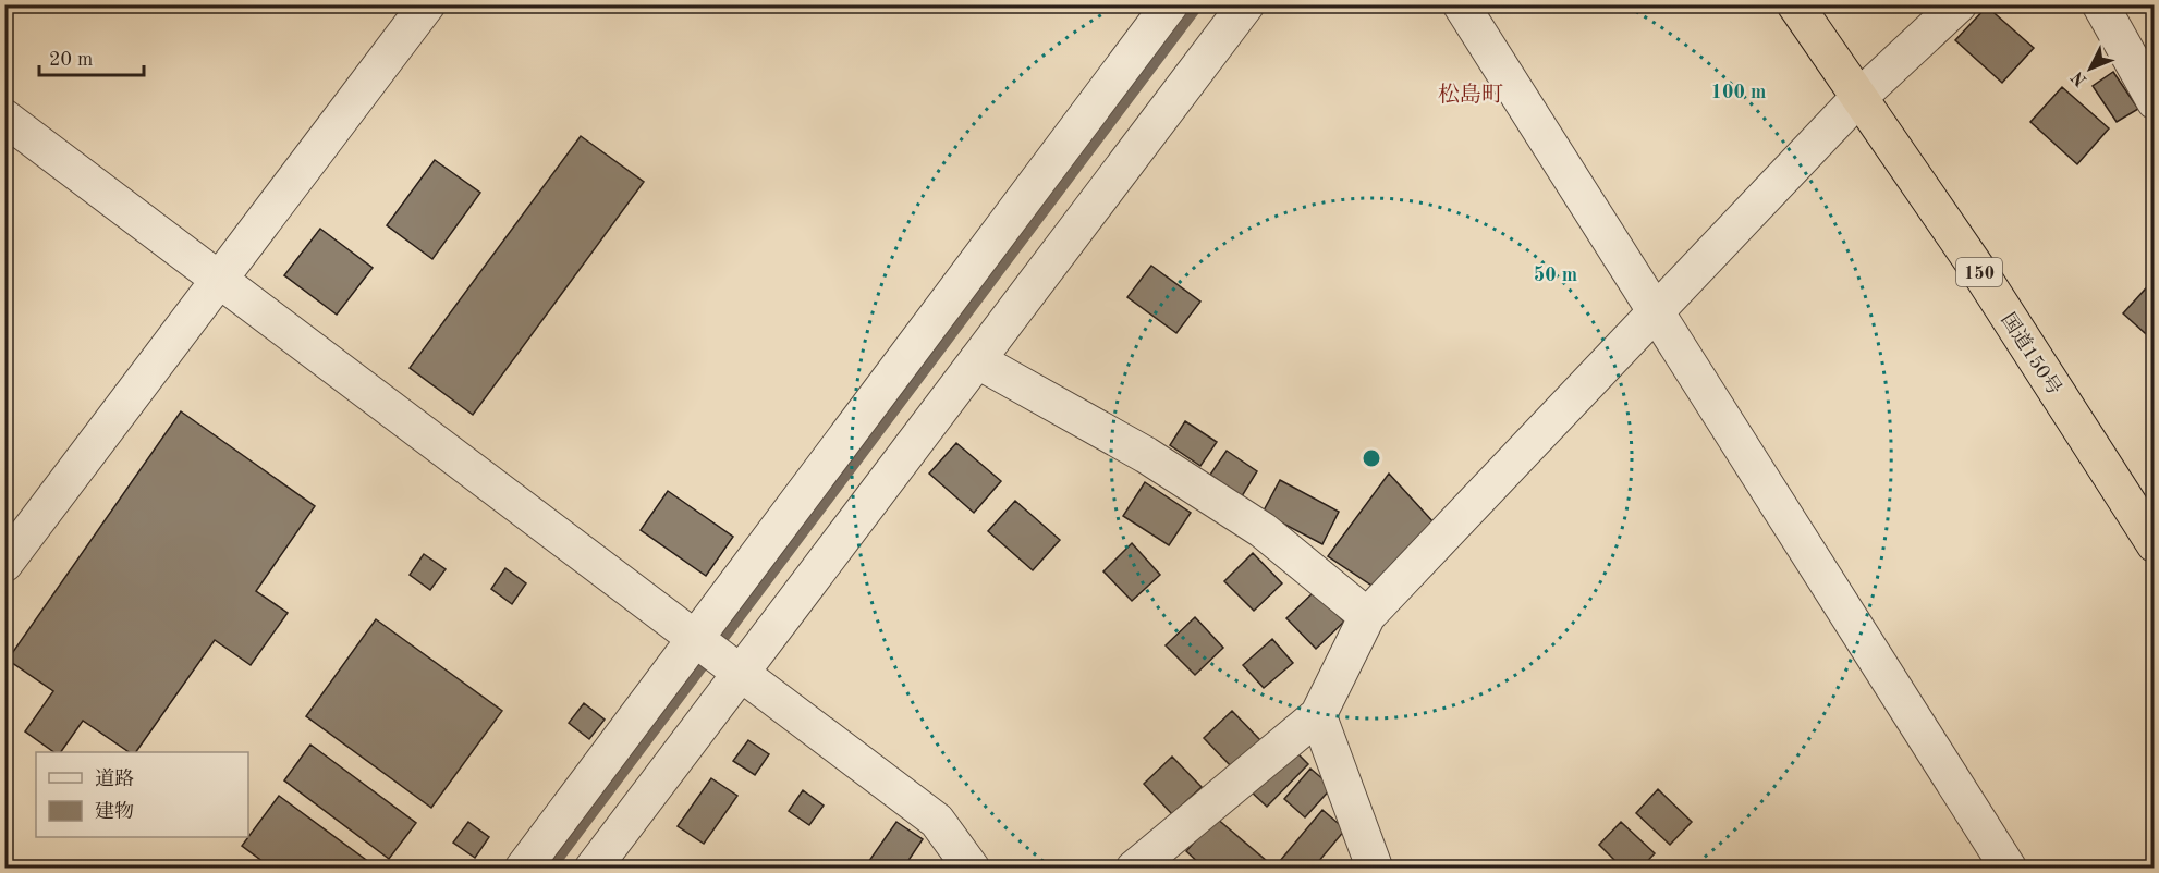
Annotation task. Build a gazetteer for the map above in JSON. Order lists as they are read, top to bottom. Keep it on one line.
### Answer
{"streets":{"highway":["150","国道150号"]},"districts":["松島町"],"legend":["道路","建物"],"scale_bar":"20 m","north":"bottom left","rings":["100 m","50 m"]}
